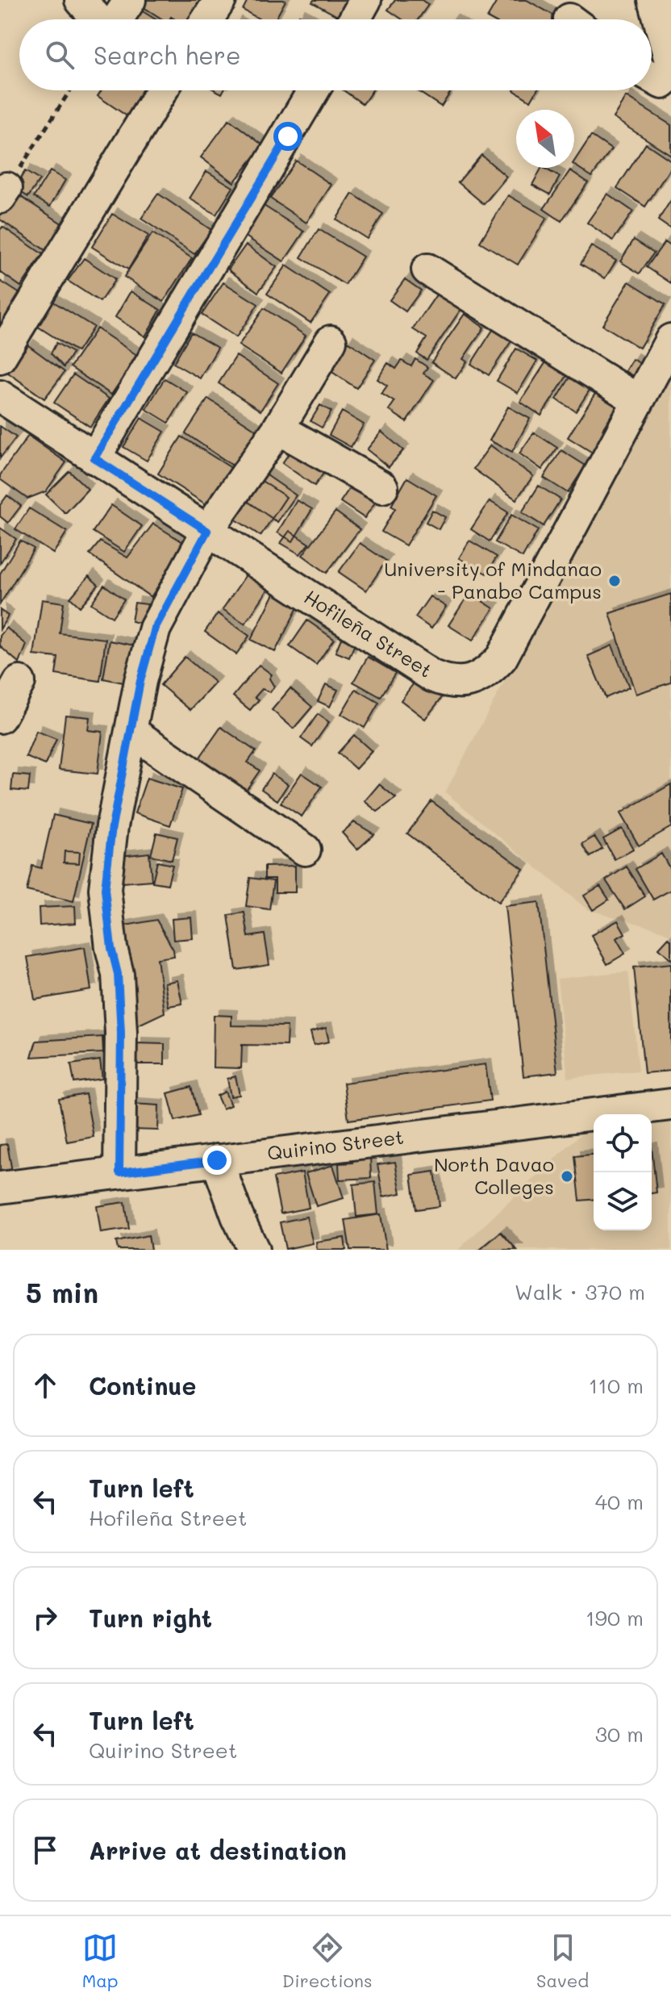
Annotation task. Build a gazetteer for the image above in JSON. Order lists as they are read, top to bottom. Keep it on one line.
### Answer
{"streets":{"street":["Hofileña Street","Quirino Street"]},"places":["University of Mindanao - Panabo Campus","North Davao Colleges"],"north":"top left","page":{"search":"Search here","heading":["5 min","Walk · 370 m"],"list":[["Continue","110 m"],["Turn left","Hofileña Street","40 m"],["Turn right","190 m"],["Turn left","Quirino Street","30 m"],"Arrive at destination"],"nav":["Map","Directions","Saved"]}}
